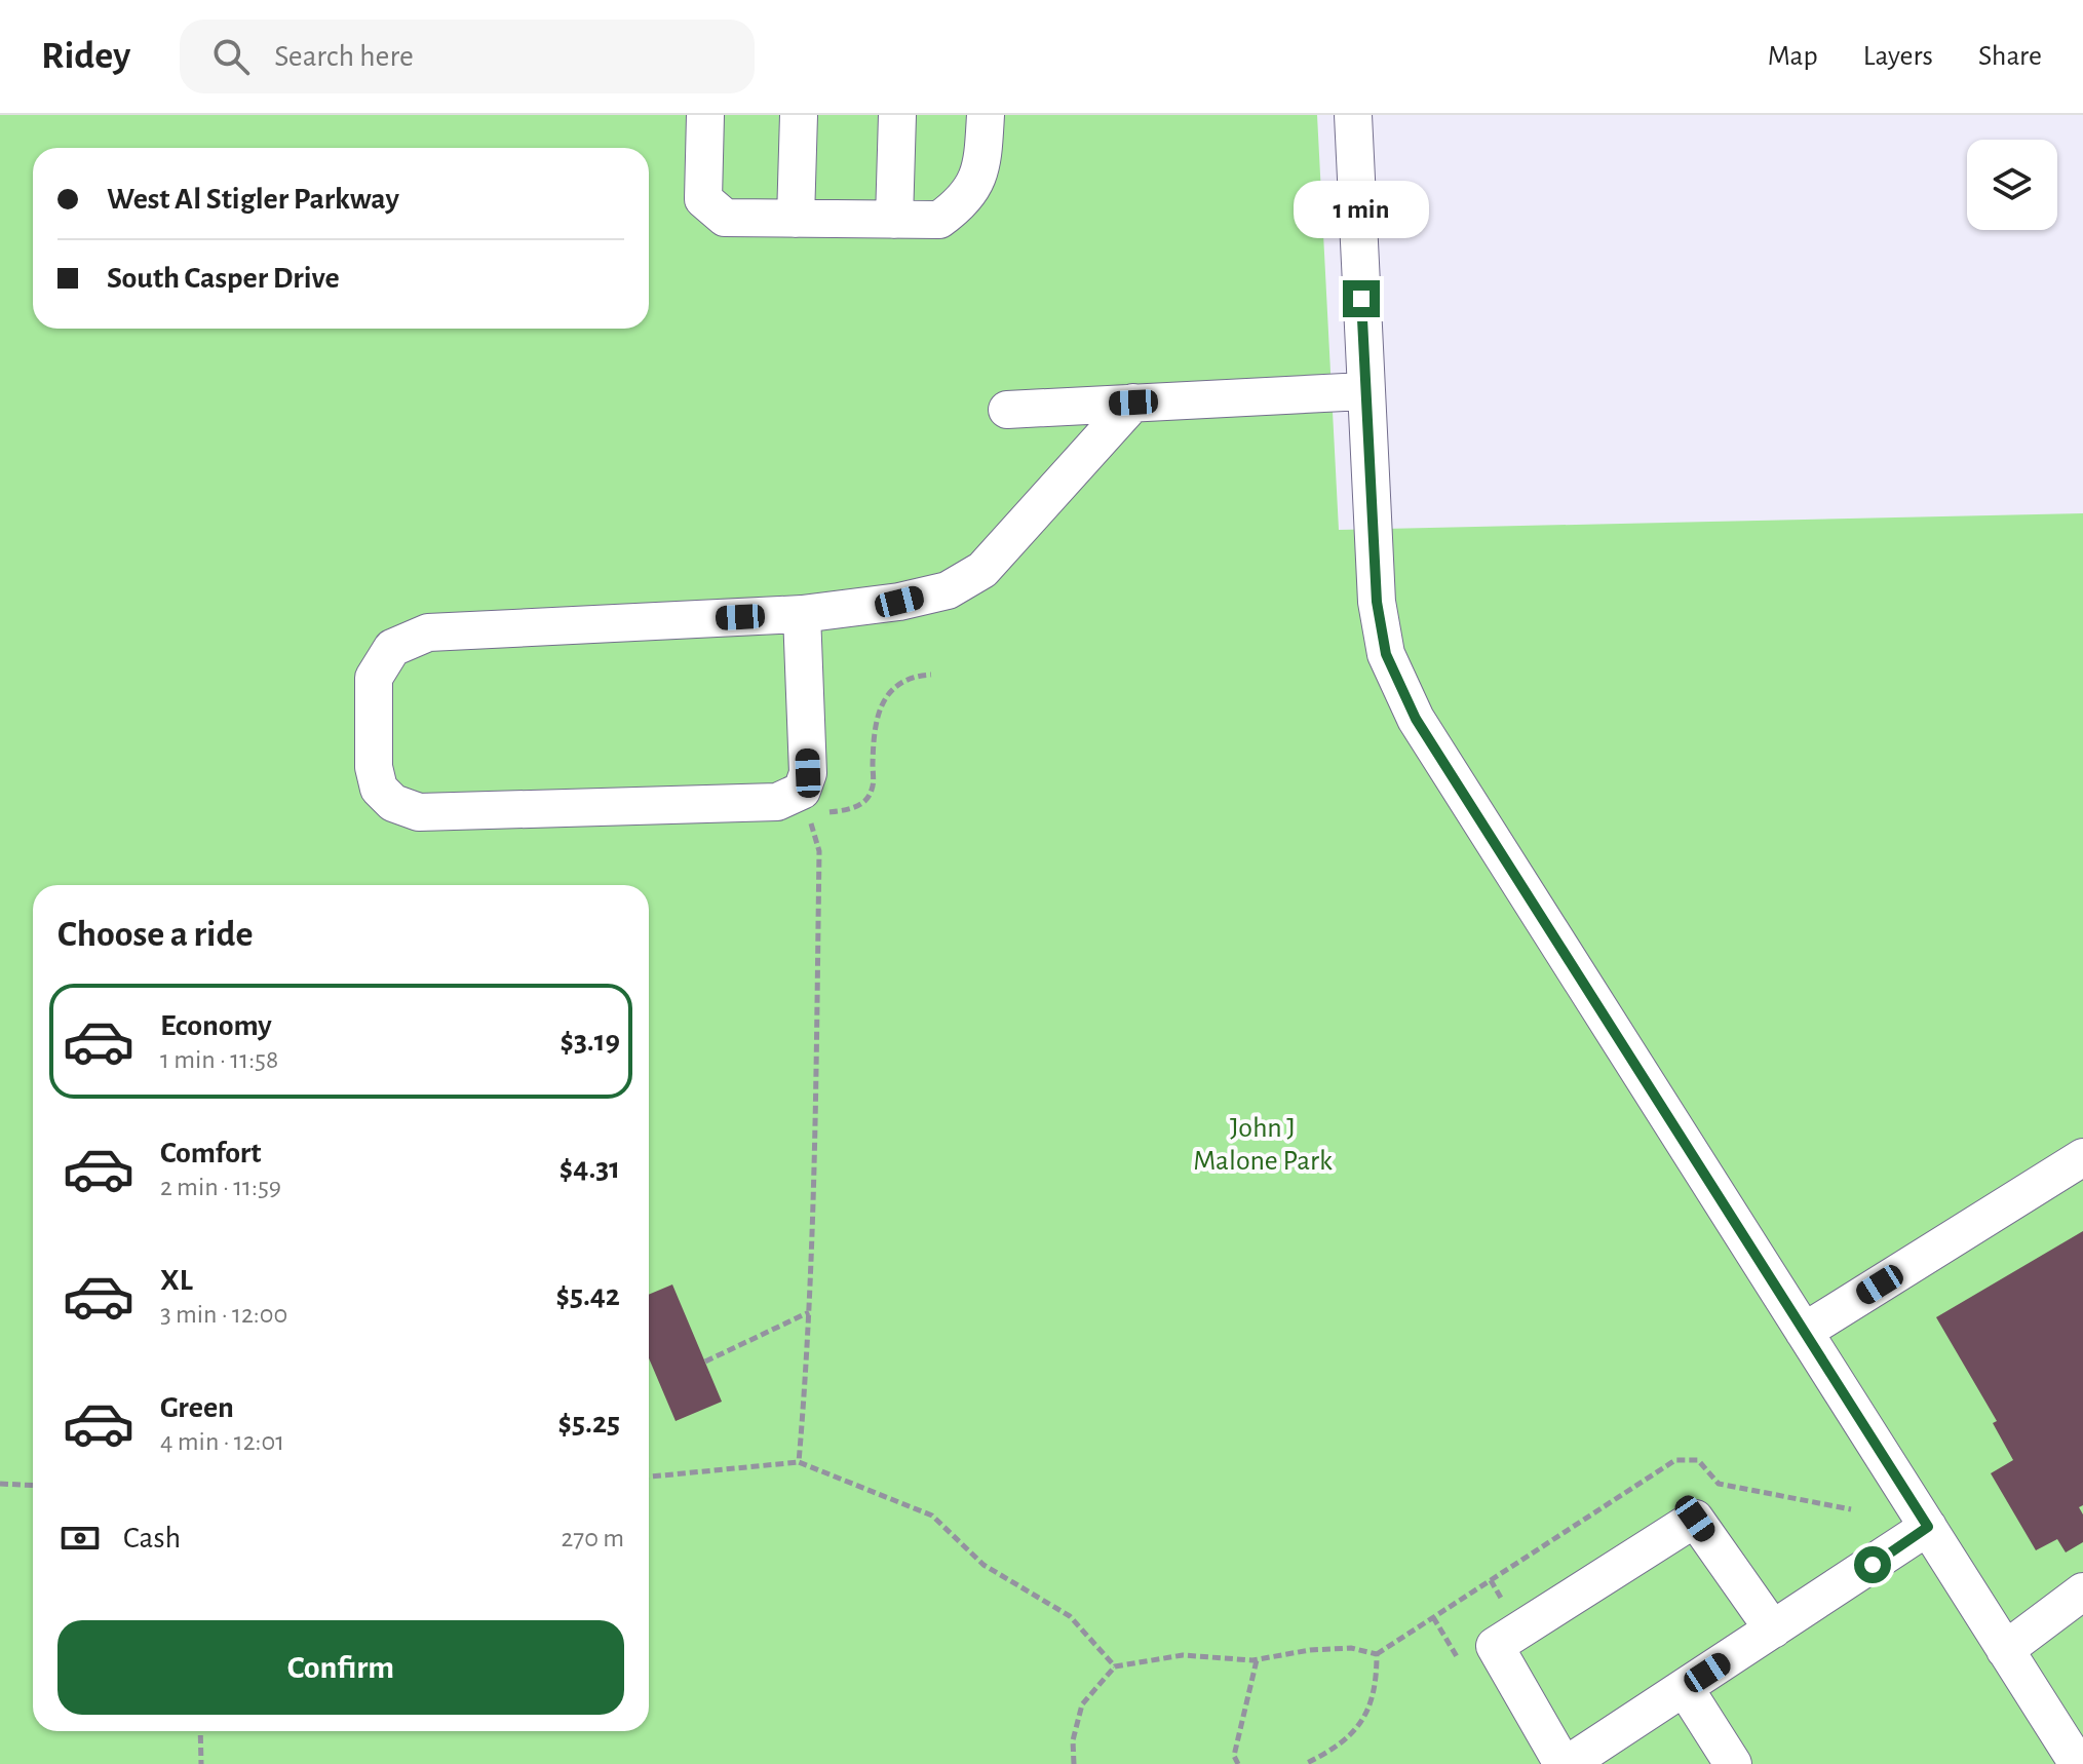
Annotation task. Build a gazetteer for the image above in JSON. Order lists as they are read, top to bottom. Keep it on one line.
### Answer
{"parks":["John J Malone Park"],"page":{"header":"Ridey","search":"Search here","nav":["Map","Layers","Share"],"banner":["West Al Stigler Parkway","South Casper Drive"],"bubble":"1 min","heading":"Choose a ride","list":[{"name":"Economy","note":"1 min · 11:58","value":"$3.19"},{"name":"Comfort","note":"2 min · 11:59","value":"$4.31"},{"name":"XL","note":"3 min · 12:00","value":"$5.42"},{"name":"Green","note":"4 min · 12:01","value":"$5.25"}],"pay":["Cash","270 m"],"buttons":"Confirm"}}
